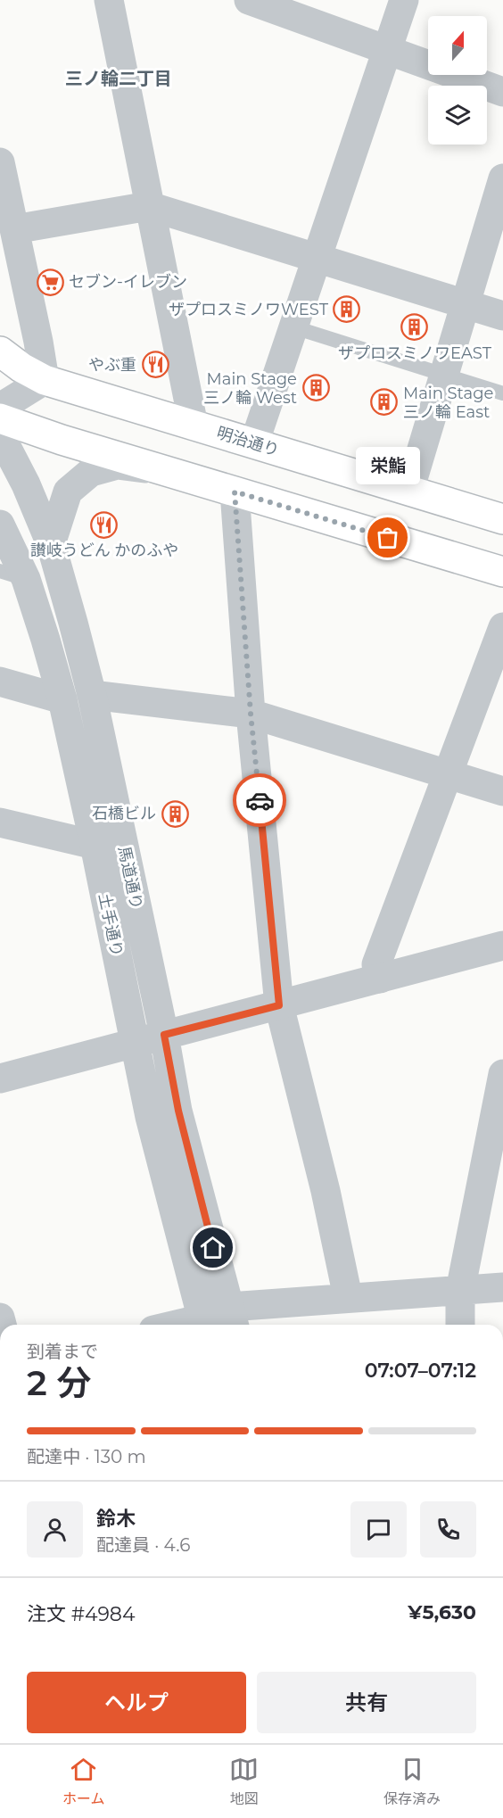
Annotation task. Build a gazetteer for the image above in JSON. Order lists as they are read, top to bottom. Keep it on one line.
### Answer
{"streets":{"main road":["明治通り"],"street":["馬道通り","土手通り"]},"districts":["三ノ輪二丁目"],"places":{"supermarket":["セブン-イレブン"],"building":["ザプロスミノワWEST","ザプロスミノワEAST","Main Stage 三ノ輪 West","Main Stage 三ノ輪 East","石橋ビル"],"restaurant":["やぶ重","讃岐うどん かのふや"],"other":["栄鮨"]},"north":"top","page":{"bubble":"栄鮨","heading":["2 分","到着まで","07:07–07:12"],"panel":["鈴木","配達員 · 4.6","注文 #4984","¥5,630"],"bar":"配達中 · 130 m","buttons":["ヘルプ","共有"],"tabs":["ホーム","地図","保存済み"]}}
